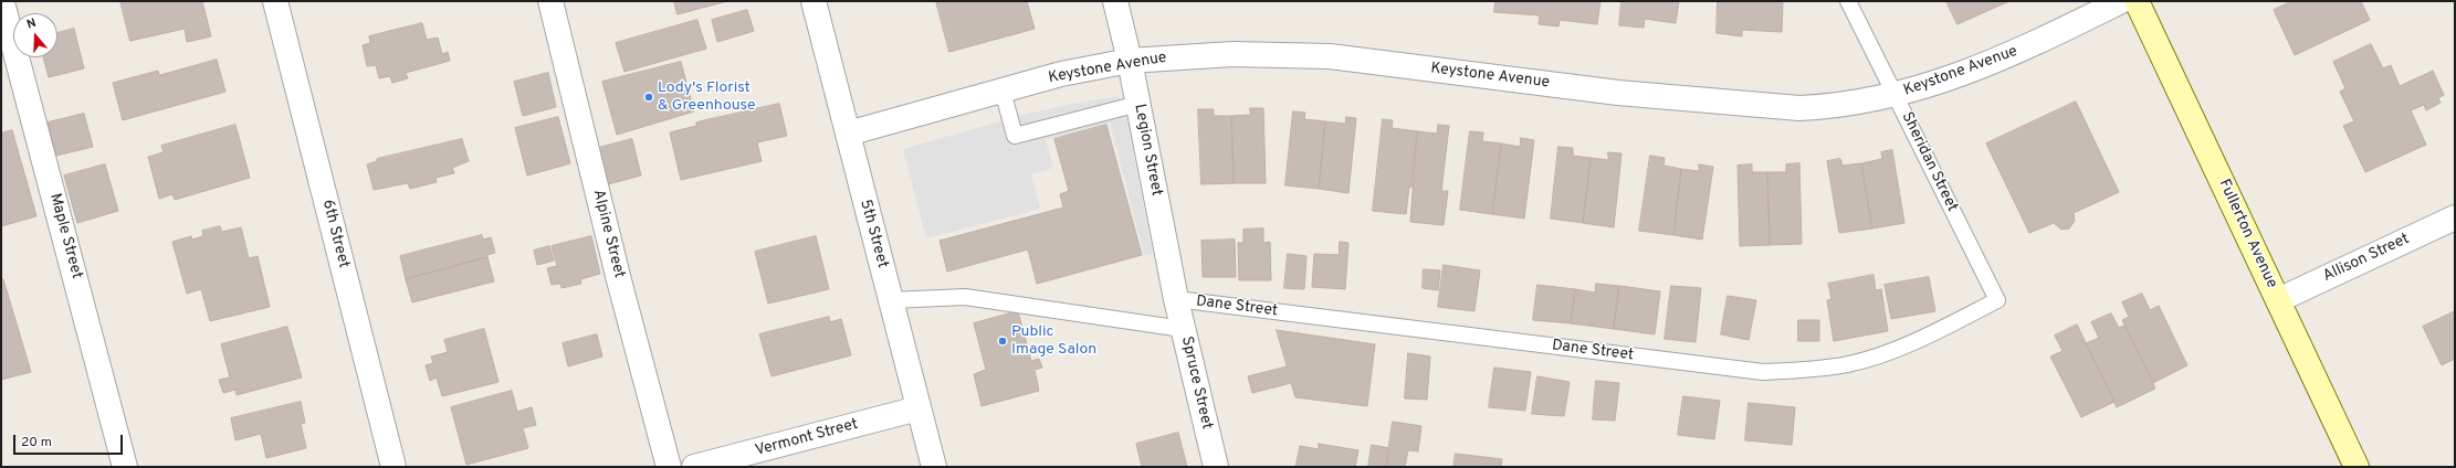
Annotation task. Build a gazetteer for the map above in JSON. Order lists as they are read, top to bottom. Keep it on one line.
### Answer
{"streets":{"main road":["Fullerton Avenue"],"street":["Keystone Avenue","Legion Street","6th Street","Alpine Street","5th Street","Maple Street","Allison Street","Spruce Street","Vermont Street"],"lane":["Sheridan Street","Dane Street"]},"crossings":[["Keystone Avenue","Legion Street"],["Keystone Avenue","Sheridan Street"],["Keystone Avenue","5th Street"],["Legion Street","Dane Street"],["Legion Street","Spruce Street"],["Sheridan Street","Dane Street"],["5th Street","Vermont Street"],["Fullerton Avenue","Allison Street"],["Dane Street","Spruce Street"]],"places":["Lody's Florist & Greenhouse","Public Image Salon"],"scale_bar":"20 m","north":"top"}
